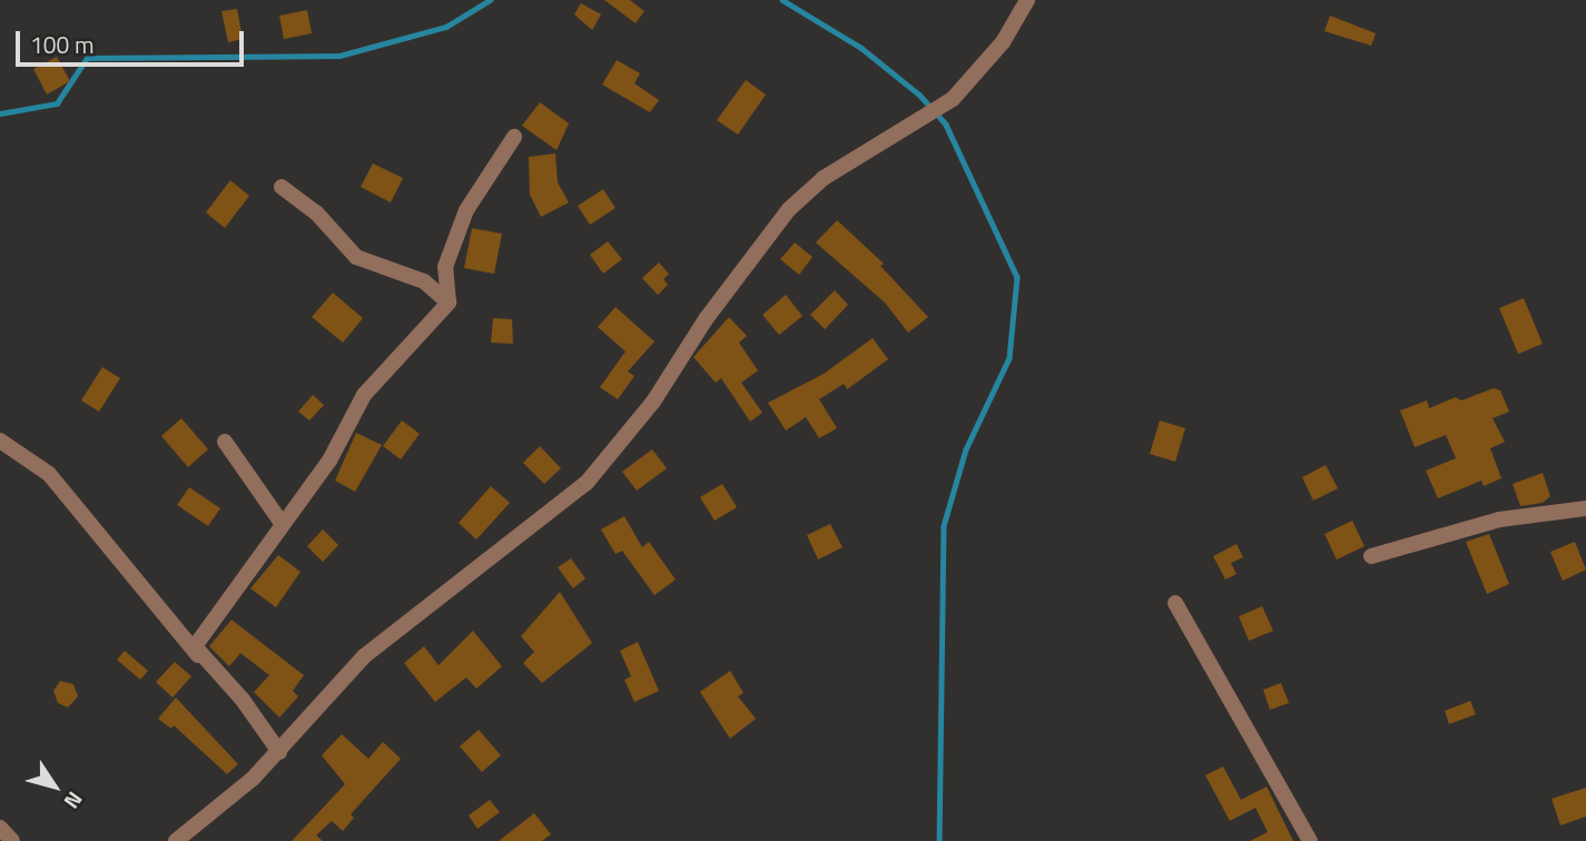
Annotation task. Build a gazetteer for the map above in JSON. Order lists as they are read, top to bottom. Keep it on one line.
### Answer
{"scale_bar":"100 m","north":"bottom right"}
